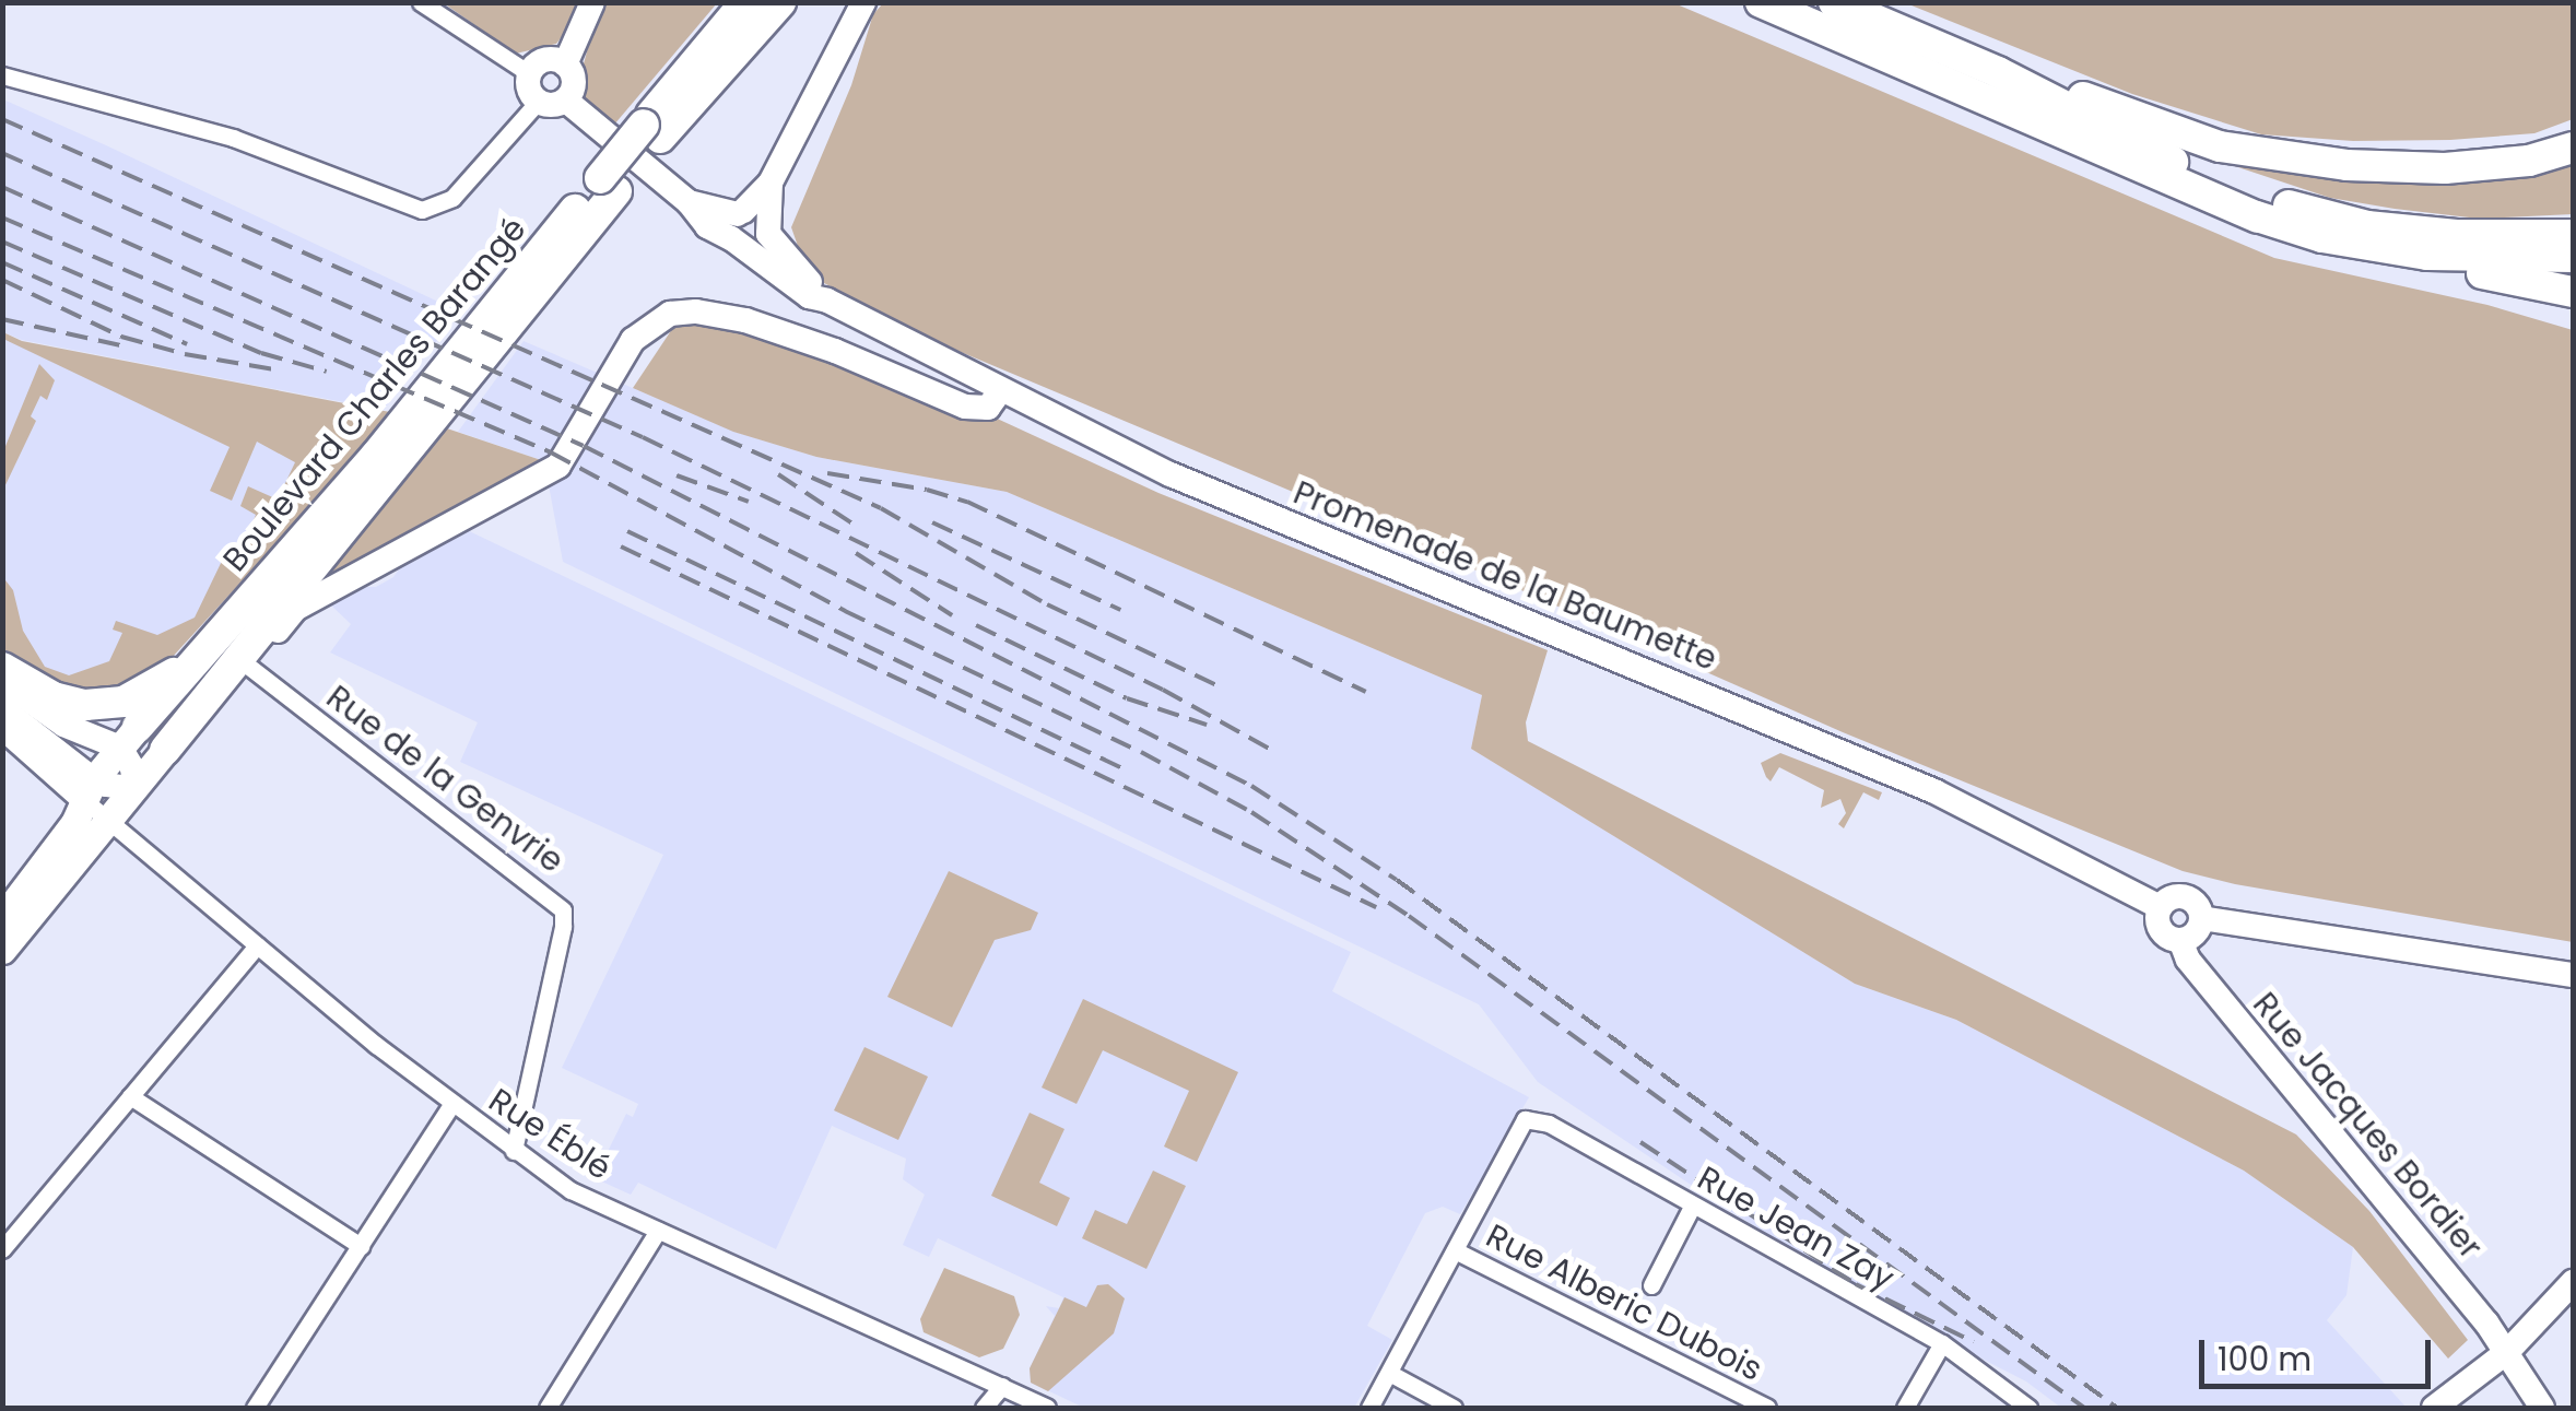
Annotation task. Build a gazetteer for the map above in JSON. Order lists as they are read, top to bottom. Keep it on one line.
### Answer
{"streets":{"highway":["Boulevard Charles Barangé"],"street":["Promenade de la Baumette","Rue de la Genvrie","Rue Jacques Bordier","Rue Éblé","Rue Jean Zay","Rue Alberic Dubois"]},"crossings":[["Boulevard Charles Barangé","Promenade de la Baumette"],["Boulevard Charles Barangé","Rue de la Genvrie"],["Boulevard Charles Barangé","Rue Éblé"],["Promenade de la Baumette","Rue Jacques Bordier"],["Rue de la Genvrie","Rue Éblé"],["Rue Jean Zay","Rue Alberic Dubois"]],"scale_bar":"100 m"}
